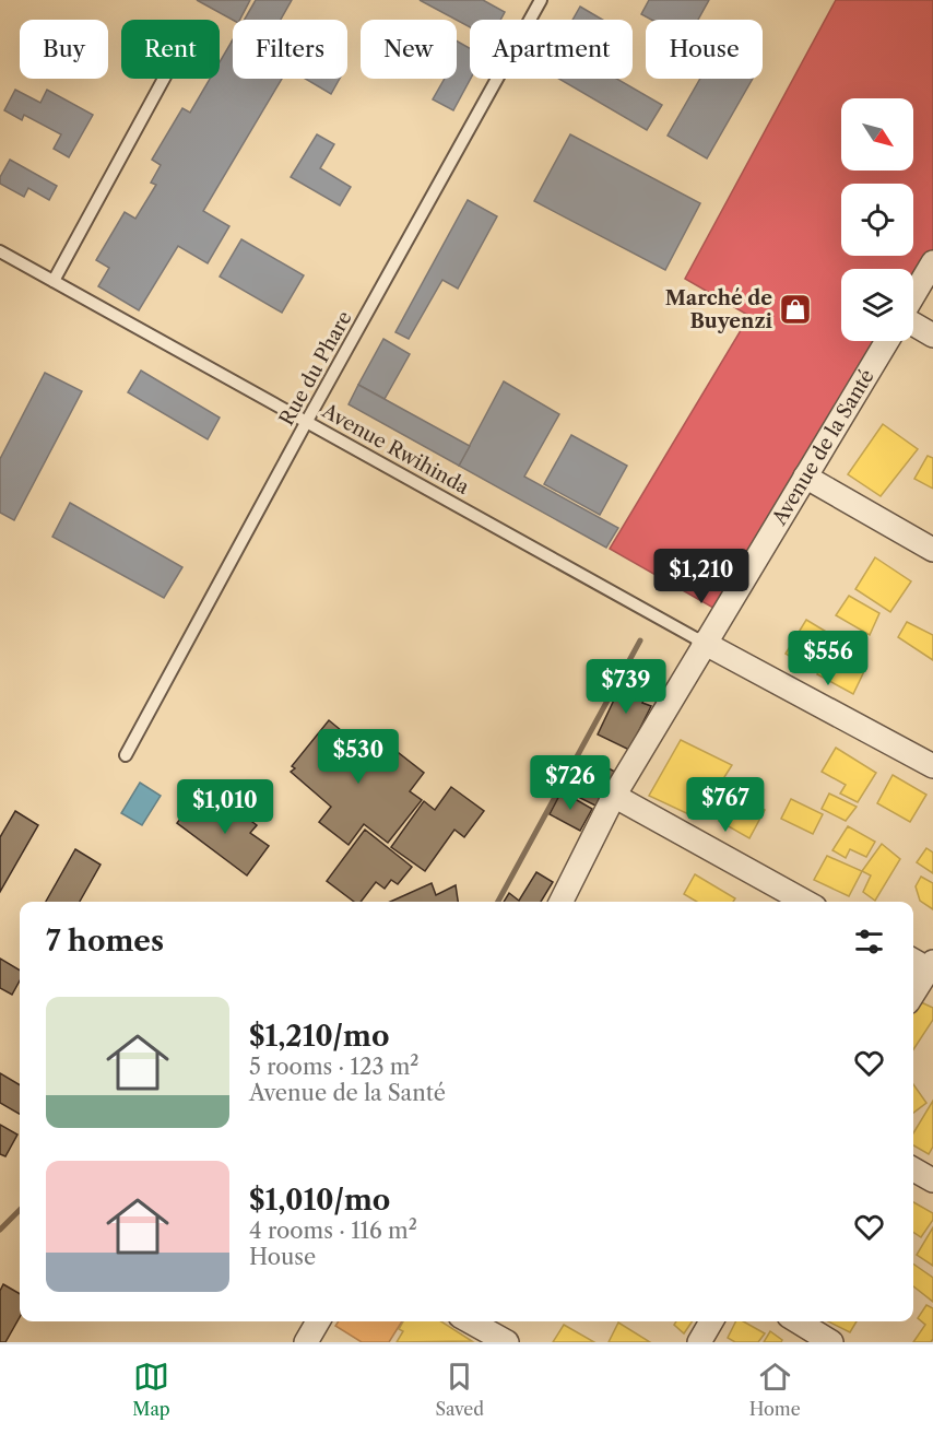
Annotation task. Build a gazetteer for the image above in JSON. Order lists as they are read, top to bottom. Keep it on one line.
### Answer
{"streets":{"street":["Avenue de la Santé"],"lane":["Rue du Phare","Avenue Rwihinda"]},"crossings":[["Rue du Phare","Avenue Rwihinda"],["Avenue de la Santé","Avenue Rwihinda"]],"places":{"shop":["Marché de Buyenzi"]},"north":"bottom right","page":{"chip":["Buy","Rent","Filters","New","Apartment","House"],"price":["$1,210","$556","$739","$530","$726","$767","$1,010"],"heading":"7 homes","list":[{"name":"$1,210/mo","note":"5 rooms · 123 m² · Avenue de la Santé"},{"name":"$1,010/mo","note":"4 rooms · 116 m² · House"}],"tabs":["Map","Saved","Home"]}}
